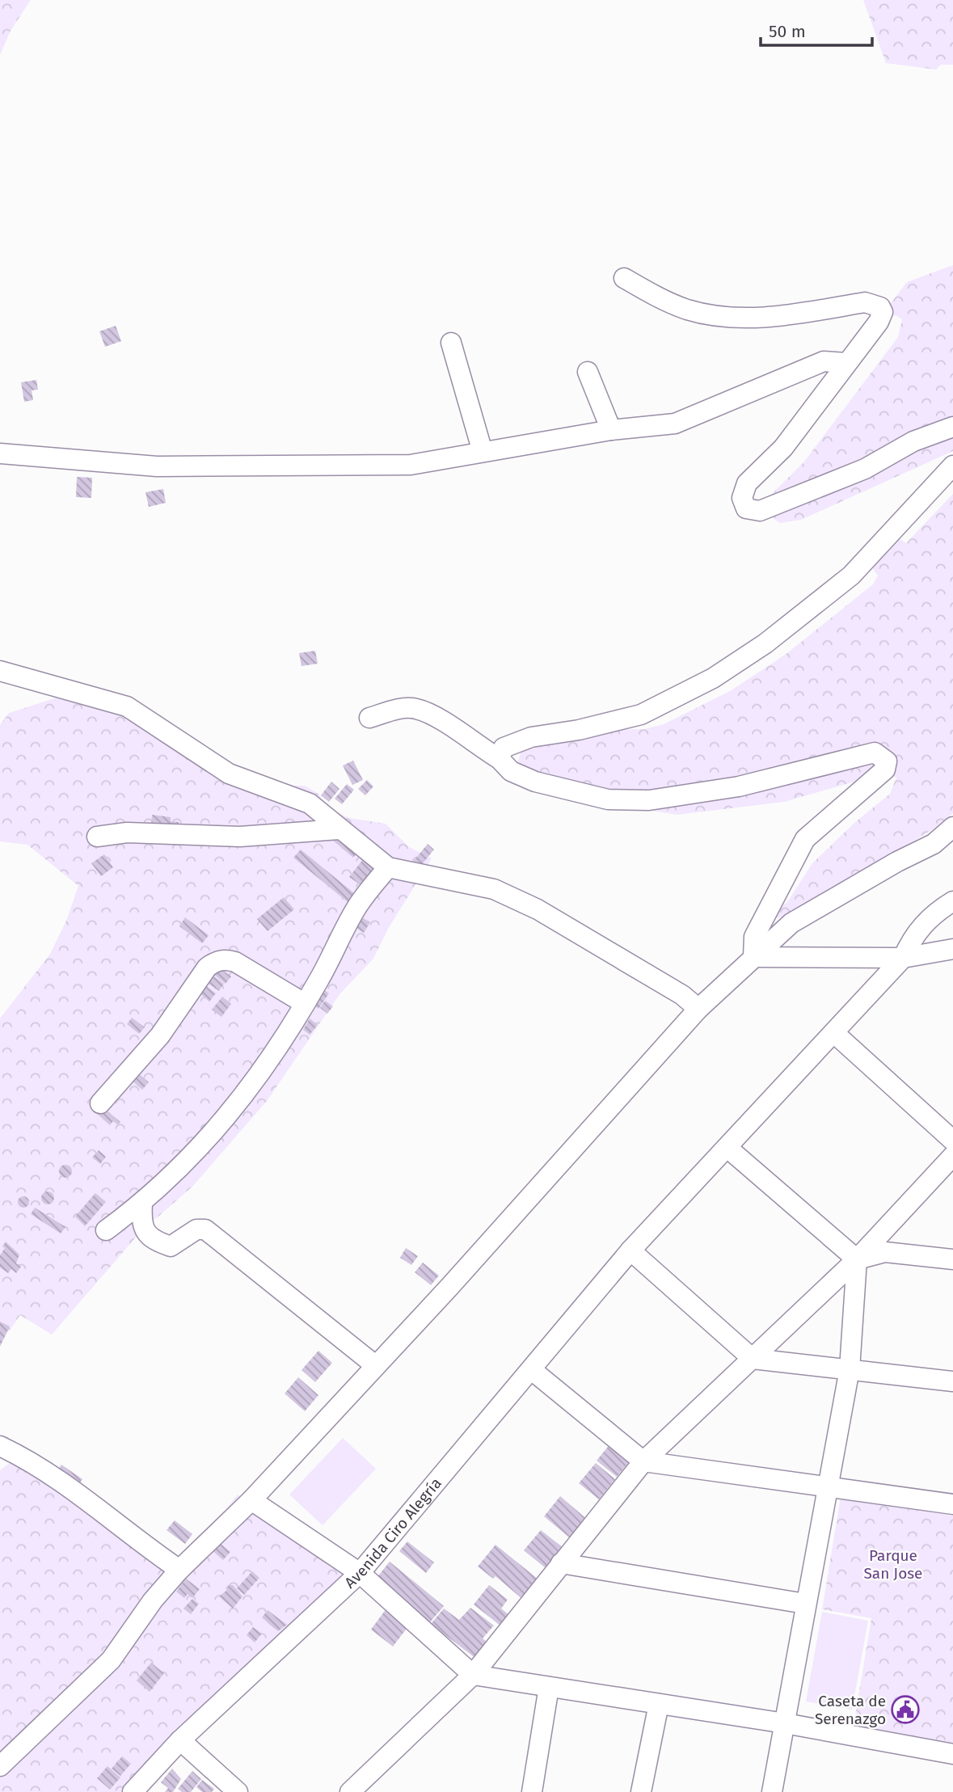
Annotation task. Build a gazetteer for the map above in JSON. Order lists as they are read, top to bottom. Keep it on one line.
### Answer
{"streets":{"street":["Avenida Ciro Alegría"]},"parks":["Parque San Jose"],"places":{"public building":["Caseta de Serenazgo"]},"scale_bar":"50 m"}
